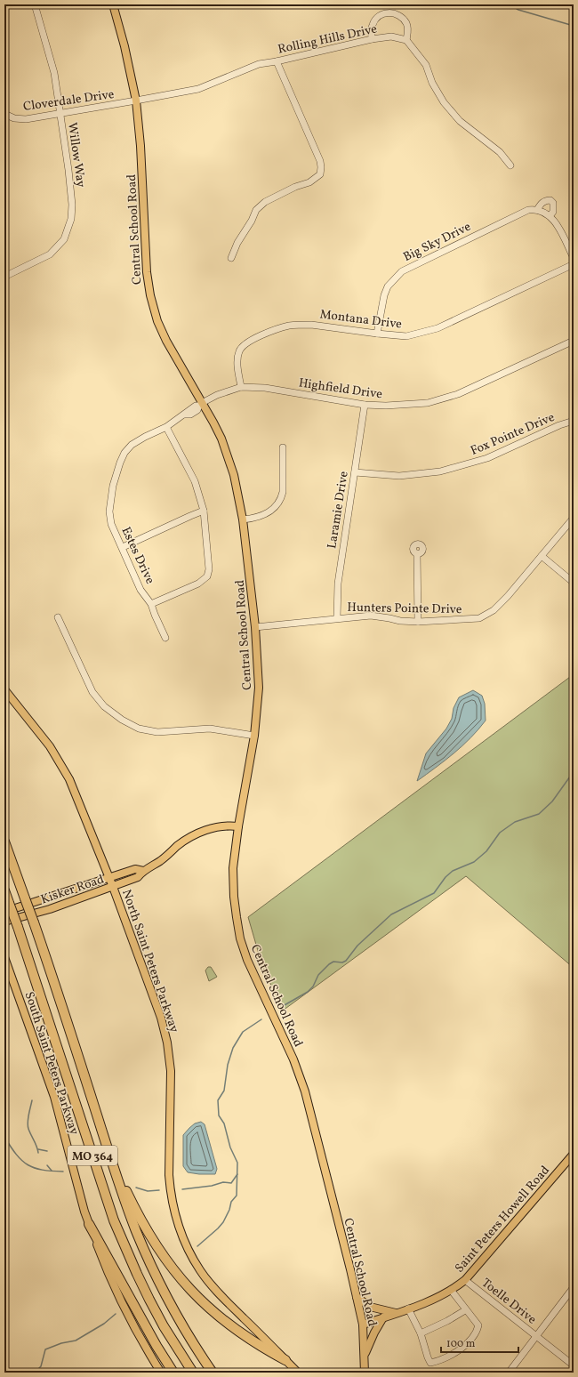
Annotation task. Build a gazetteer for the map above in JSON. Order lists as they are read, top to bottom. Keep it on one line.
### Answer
{"streets":{"highway":["MO 364"],"main road":["Central School Road","Kisker Road","North Saint Peters Parkway","South Saint Peters Parkway","Saint Peters Howell Road"],"street":["Rolling Hills Drive","Cloverdale Drive","Willow Way","Big Sky Drive","Montana Drive","Highfield Drive","Fox Pointe Drive","Laramie Drive","Estes Drive","Hunters Pointe Drive","Toelle Drive"]},"crossings":[["Rolling Hills Drive","Cloverdale Drive"],["Rolling Hills Drive","Central School Road"],["Cloverdale Drive","Willow Way"],["Cloverdale Drive","Central School Road"],["Central School Road","Highfield Drive"],["Central School Road","Estes Drive"],["Central School Road","Hunters Pointe Drive"],["Central School Road","Kisker Road"],["Central School Road","Saint Peters Howell Road"],["Big Sky Drive","Montana Drive"],["Montana Drive","Highfield Drive"],["Highfield Drive","Laramie Drive"],["Highfield Drive","Estes Drive"],["Fox Pointe Drive","Laramie Drive"],["Laramie Drive","Hunters Pointe Drive"],["Kisker Road","North Saint Peters Parkway"],["Saint Peters Howell Road","Toelle Drive"]],"scale_bar":"100 m"}
